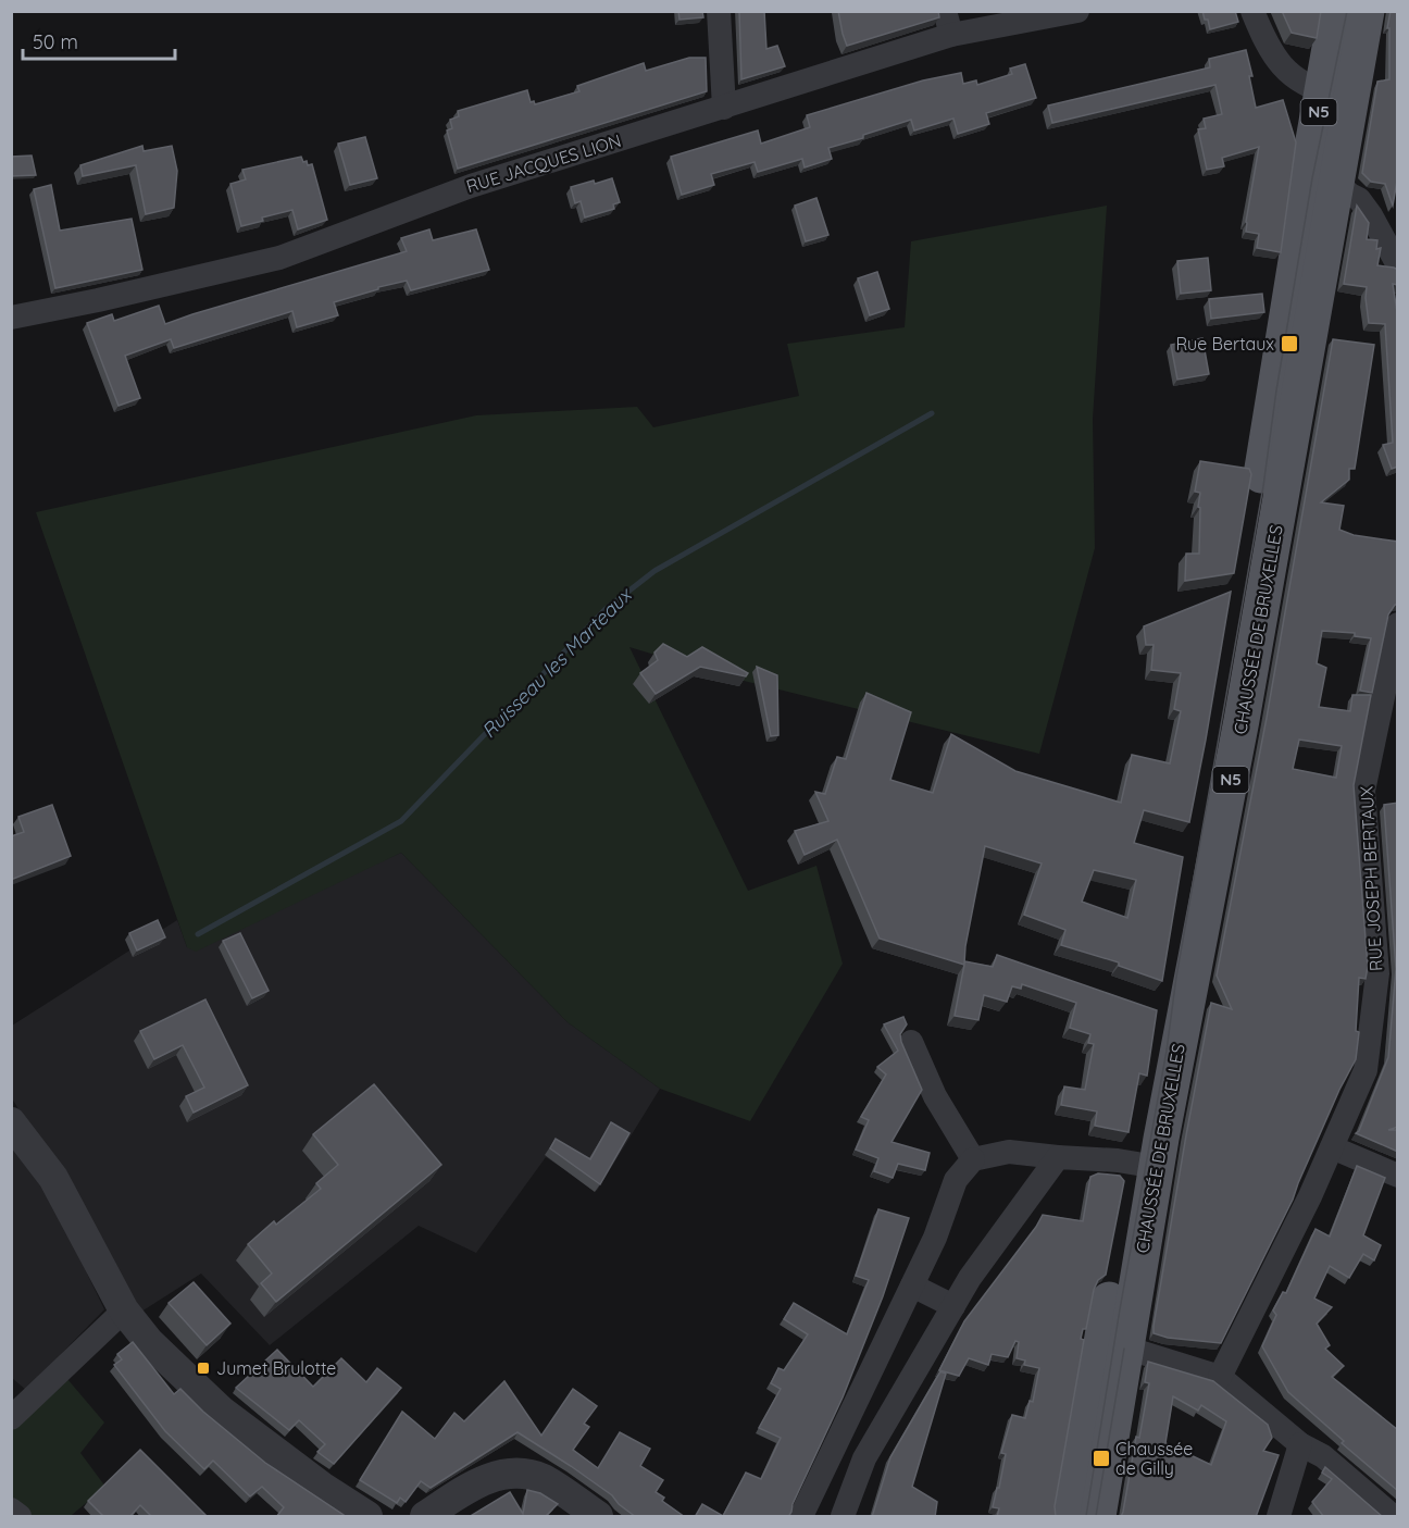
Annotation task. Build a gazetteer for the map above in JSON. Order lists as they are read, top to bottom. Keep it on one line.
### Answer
{"streets":{"main road":["N5","CHAUSSÉE DE BRUXELLES"],"street":["RUE JACQUES LION","RUE JOSEPH BERTAUX"]},"water":["Ruisseau les Marteaux"],"places":{"transit":["Rue Bertaux","Jumet Brulotte","Chaussée de Gilly"]},"scale_bar":"50 m"}
